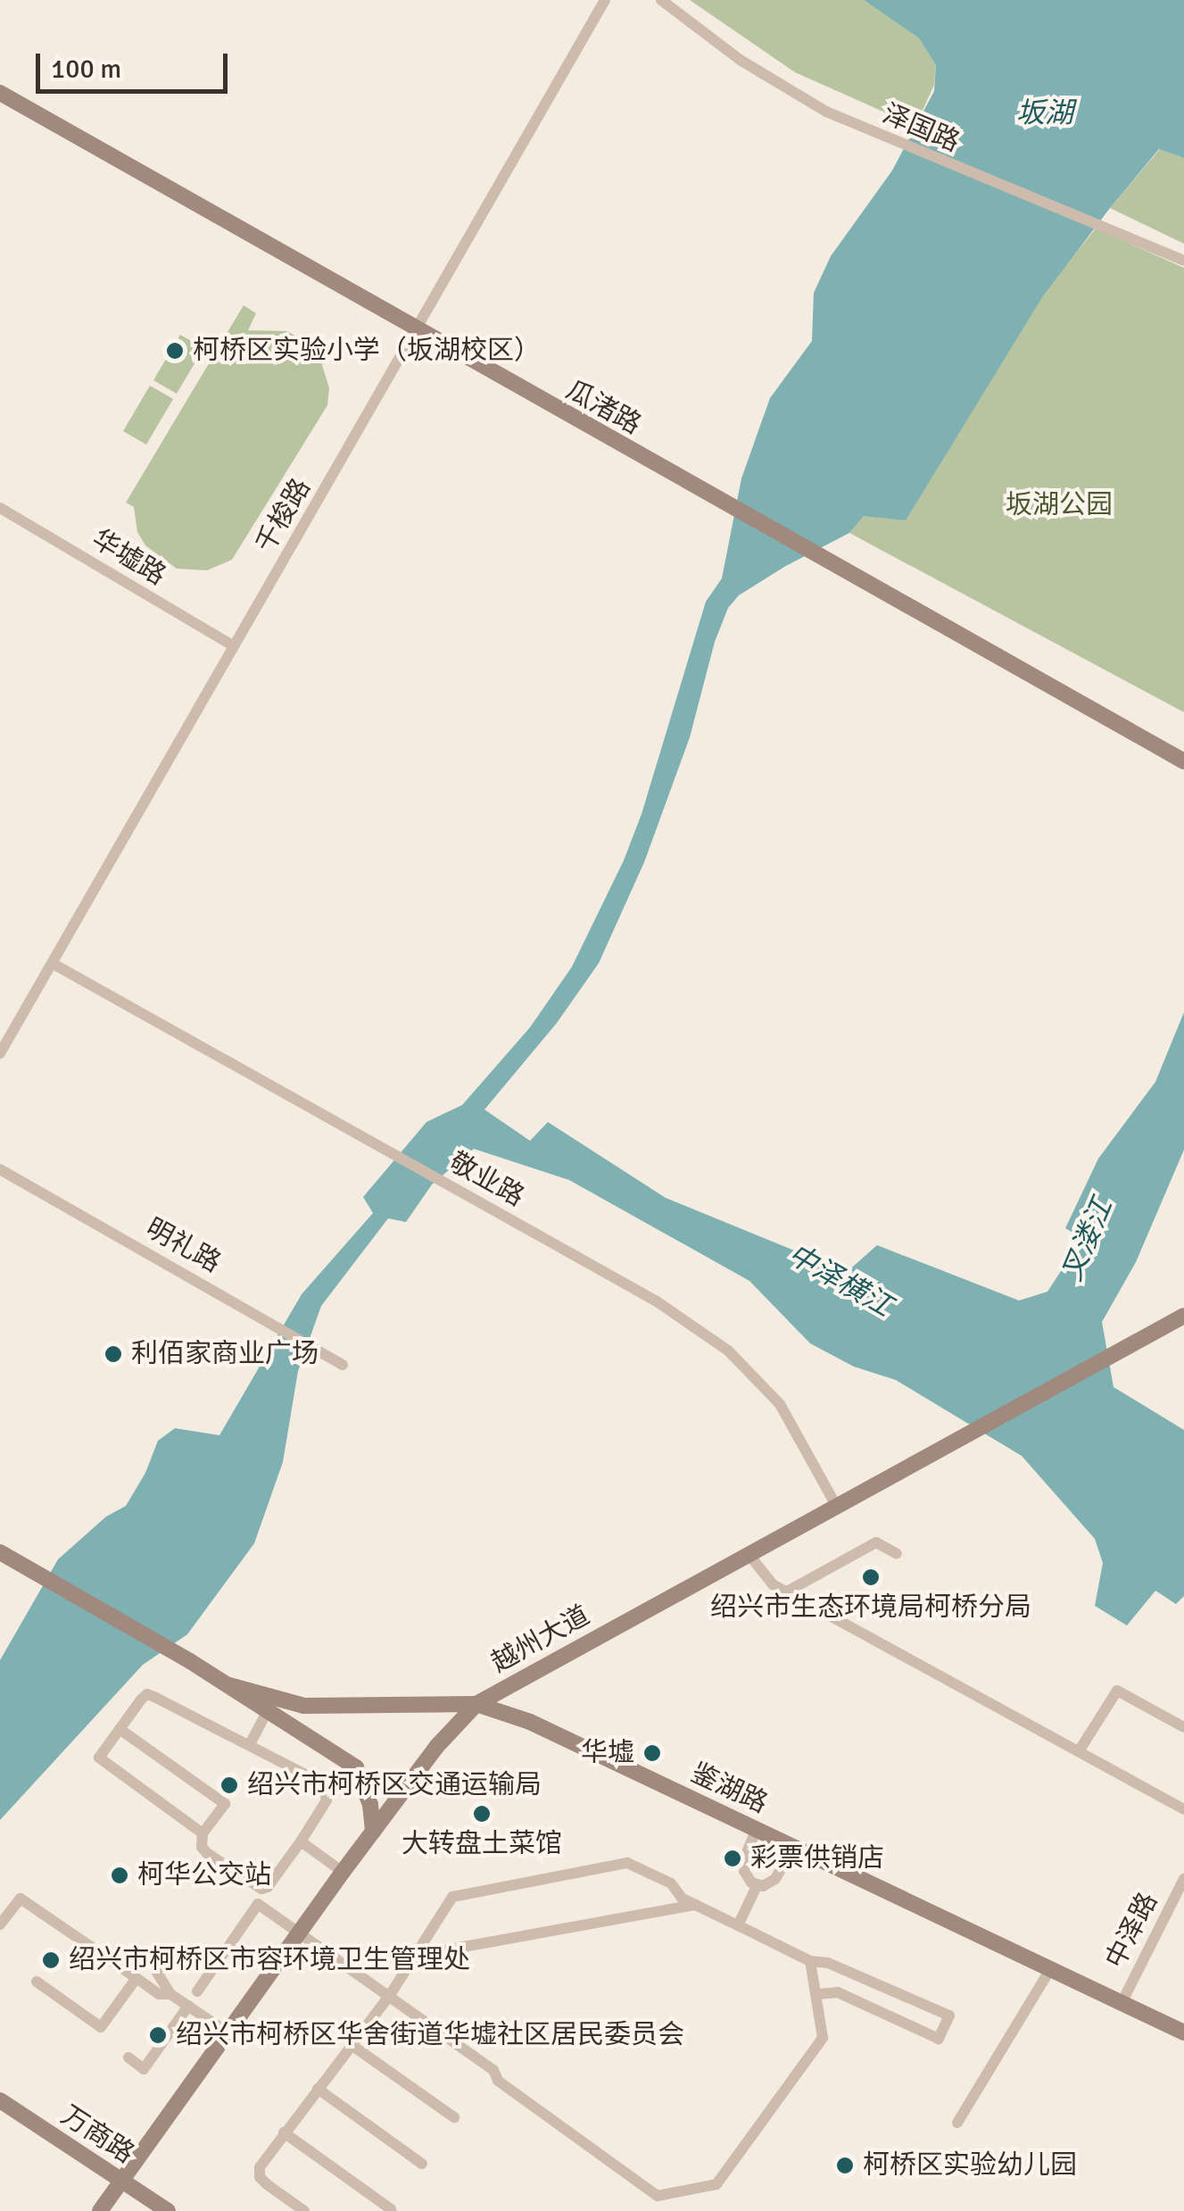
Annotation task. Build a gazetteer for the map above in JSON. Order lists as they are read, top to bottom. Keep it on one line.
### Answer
{"streets":{"street":["泽国路","瓜渚路","千梭路","华墟路","敬业路","明礼路","越州大道","鉴湖路","中泽路","万商路"]},"crossings":[["瓜渚路","千梭路"],["千梭路","华墟路"],["千梭路","敬业路"],["敬业路","越州大道"],["越州大道","鉴湖路"],["越州大道","万商路"],["鉴湖路","中泽路"]],"water":["坂湖","叉溇江","中泽横江"],"parks":["坂湖公园"],"places":["柯桥区实验小学（坂湖校区）","利佰家商业广场","绍兴市生态环境局柯桥分局","华墟","绍兴市柯桥区交通运输局","大转盘土菜馆","彩票供销店","柯华公交站","绍兴市柯桥区市容环境卫生管理处","绍兴市柯桥区华舍街道华墟社区居民委员会","柯桥区实验幼儿园"],"scale_bar":"100 m"}
